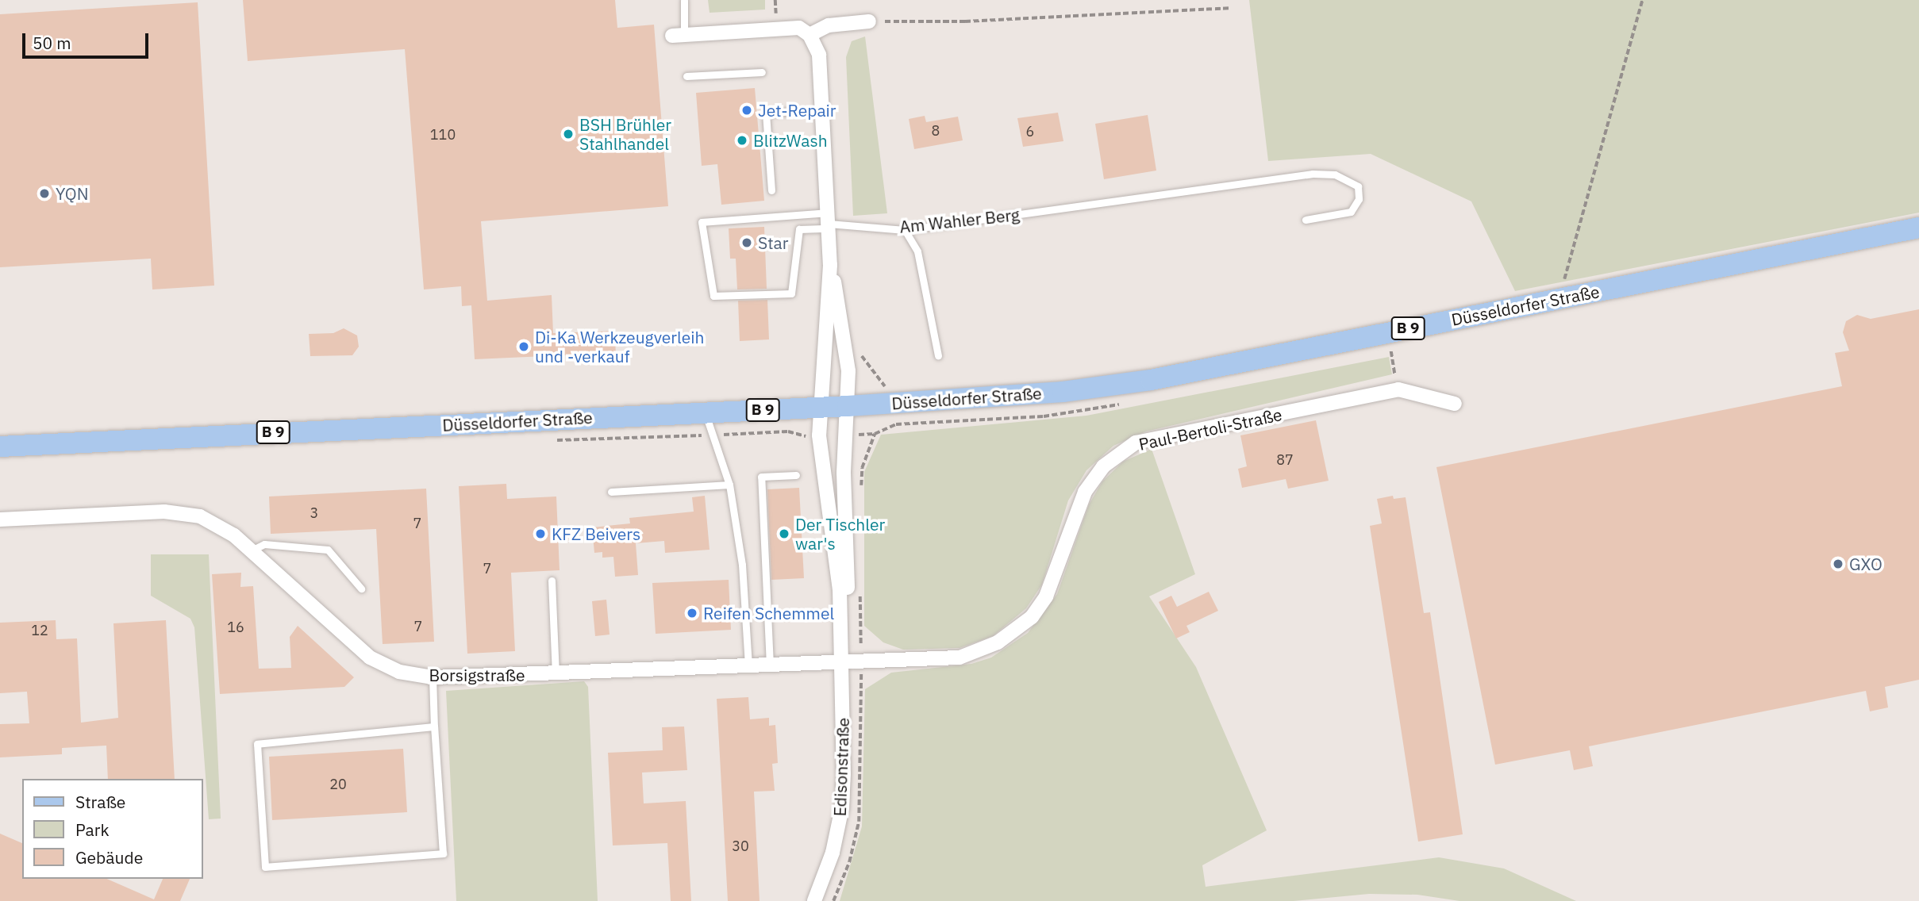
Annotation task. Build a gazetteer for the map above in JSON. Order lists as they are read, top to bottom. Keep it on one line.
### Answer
{"streets":{"main road":["Düsseldorfer Straße","B 9"],"street":["Paul-Bertoli-Straße","Borsigstraße","Edisonstraße"],"lane":["Am Wahler Berg"]},"crossings":[["Düsseldorfer Straße","Edisonstraße"],["Paul-Bertoli-Straße","Borsigstraße"],["Paul-Bertoli-Straße","Edisonstraße"],["Borsigstraße","Edisonstraße"]],"places":["Jet-Repair","BSH Brühler Stahlhandel","BlitzWash","YQN","Star","Di-Ka Werkzeugverleih und -verkauf","KFZ Beivers","Der Tischler war's","GXO","Reifen Schemmel"],"house_numbers":["8","6","110","87","3","7","7","7","16","12","20","30"],"legend":["Straße","Park","Gebäude"],"scale_bar":"50 m"}
